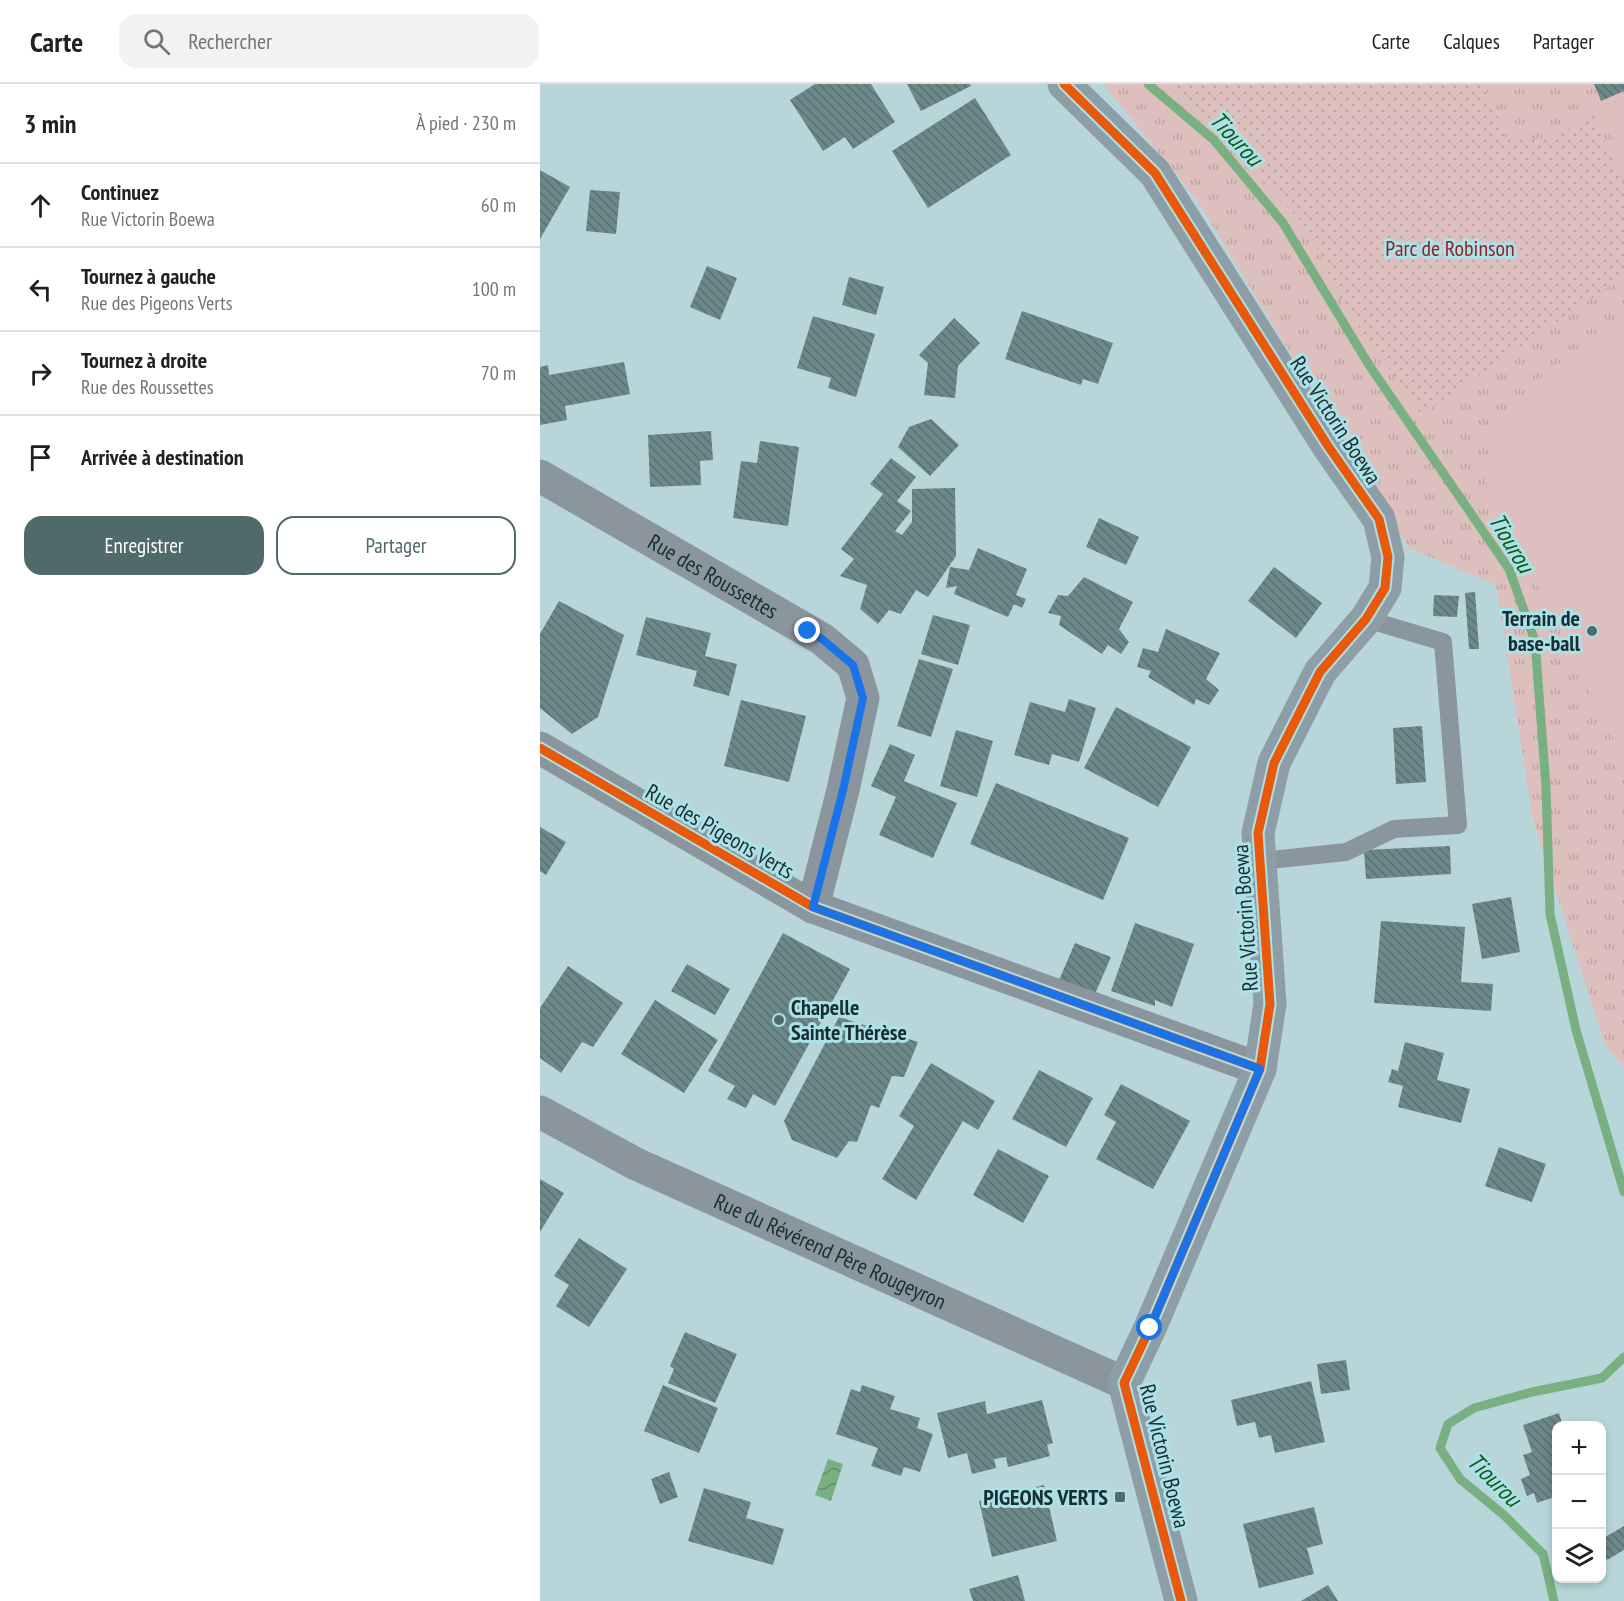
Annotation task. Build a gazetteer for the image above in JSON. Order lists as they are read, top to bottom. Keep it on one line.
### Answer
{"streets":{"street":["Rue Victorin Boewa","Rue des Roussettes","Rue des Pigeons Verts","Rue du Révérend Père Rougeyron"]},"crossings":[["Rue Victorin Boewa","Rue des Pigeons Verts"],["Rue Victorin Boewa","Rue du Révérend Père Rougeyron"],["Rue des Roussettes","Rue des Pigeons Verts"]],"water":["Tiourou"],"parks":["Parc de Robinson"],"places":{"other":["Terrain de base-ball","Chapelle Sainte Thérèse"],"transit":["PIGEONS VERTS"]},"page":{"header":"Carte","search":"Rechercher","nav":["Carte","Calques","Partager"],"heading":["3 min","À pied · 230 m"],"list":[["Continuez","Rue Victorin Boewa","60 m"],["Tournez à gauche","Rue des Pigeons Verts","100 m"],["Tournez à droite","Rue des Roussettes","70 m"],"Arrivée à destination"],"buttons":["Enregistrer","Partager"],"map_buttons":["+","−"]}}
